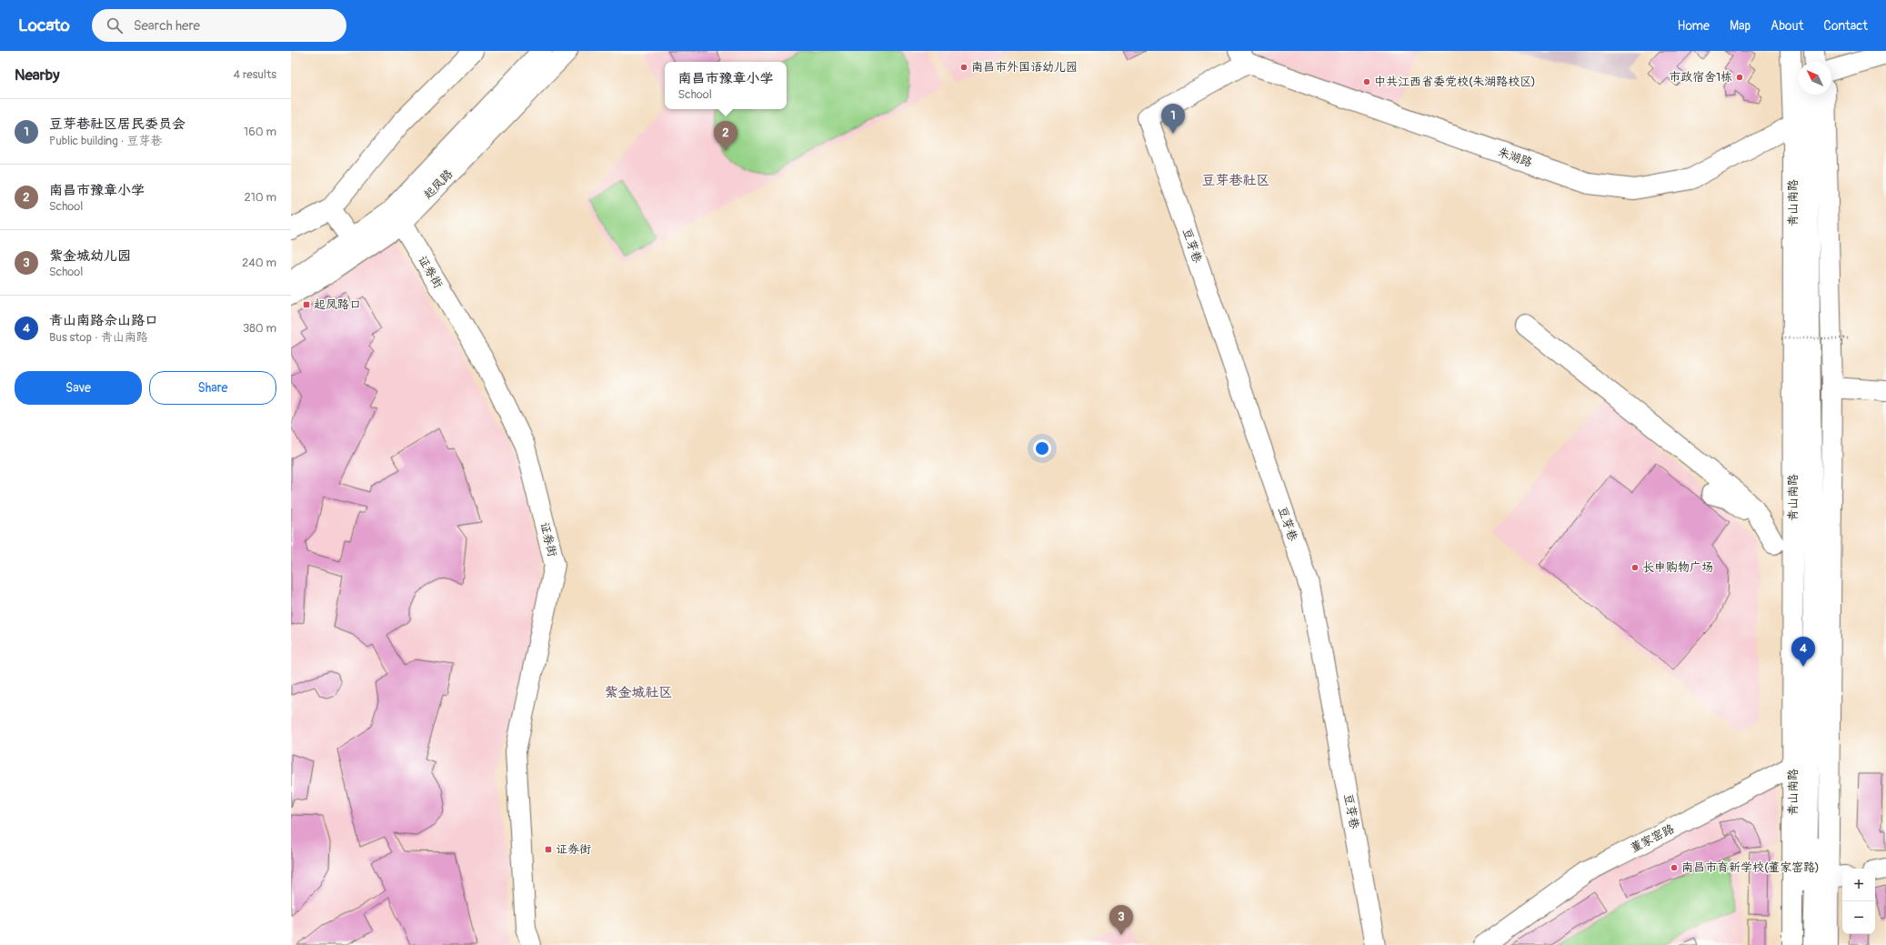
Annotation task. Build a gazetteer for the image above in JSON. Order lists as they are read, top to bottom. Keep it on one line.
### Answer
{"streets":{"street":["朱湖路","起凤路","青山南路","豆芽巷","证券街","董家窑路"]},"crossings":[["朱湖路","青山南路"],["朱湖路","豆芽巷"],["起凤路","证券街"],["青山南路","董家窑路"]],"districts":["豆芽巷社区","紫金城社区"],"places":{"other":["南昌市外国语幼儿园","市政宿舍1栋","中共江西省委党校(朱湖路校区)","长申购物广场","南昌市育新学校(董家窑路)"],"transit":["起凤路口","证券街"]},"north":"top left","page":{"header":"Locato","search":"Search here","nav":["Home","Map","About","Contact"],"heading":["Nearby","4 results"],"popup":["南昌市豫章小学","School"],"list":[{"mark":"1","name":"豆芽巷社区居民委员会","note":"Public building · 豆芽巷","value":"160 m"},{"mark":"2","name":"南昌市豫章小学","note":"School","value":"210 m"},{"mark":"3","name":"紫金城幼儿园","note":"School","value":"240 m"},{"mark":"4","name":"青山南路佘山路口","note":"Bus stop · 青山南路","value":"380 m"}],"pins":["1","2","4","3"],"buttons":["Save","Share"],"map_buttons":["+","−"]}}
